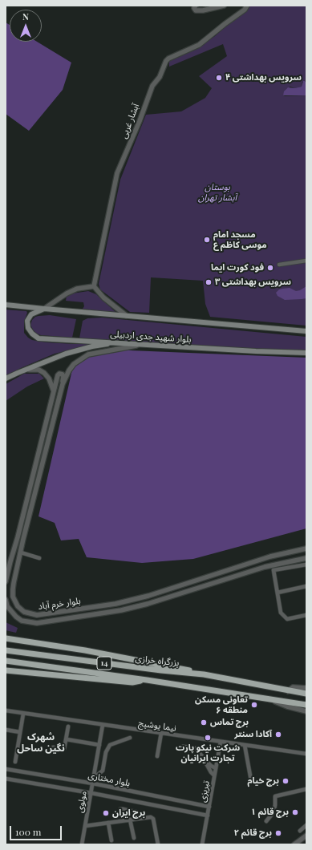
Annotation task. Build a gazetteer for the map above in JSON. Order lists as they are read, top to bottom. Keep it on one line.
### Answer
{"streets":{"highway":["بزرگراه خرازی","14"],"main road":["بلوار شهید جدی اردبیلی"],"street":["آبشار غربی","بلوار خرم آباد","نیما یوشیج","بلوار مختاری","تبریزی","مولوی"]},"crossings":[["بلوار شهید جدی اردبیلی","بلوار خرم آباد"],["نیما یوشیج","تبریزی"],["نیما یوشیج","مولوی"],["بلوار مختاری","تبریزی"],["بلوار مختاری","مولوی"]],"districts":["شهرک نگین ساحل"],"parks":["بوستان آبشار تهران"],"places":["سرویس بهداشتی ۴","مسجد امام موسی کاظم ع","فود کورت ایما","سرویس بهداشتی ۳","تعاونی مسکن منطقه ۶","برج تماس","آکادا سنتر","شرکت نیکو پارت تجارت ایرانیان","برج خیام","برج قائم ۱","برج ایران","برج قائم ۲"],"scale_bar":"100 m","north":"top"}
